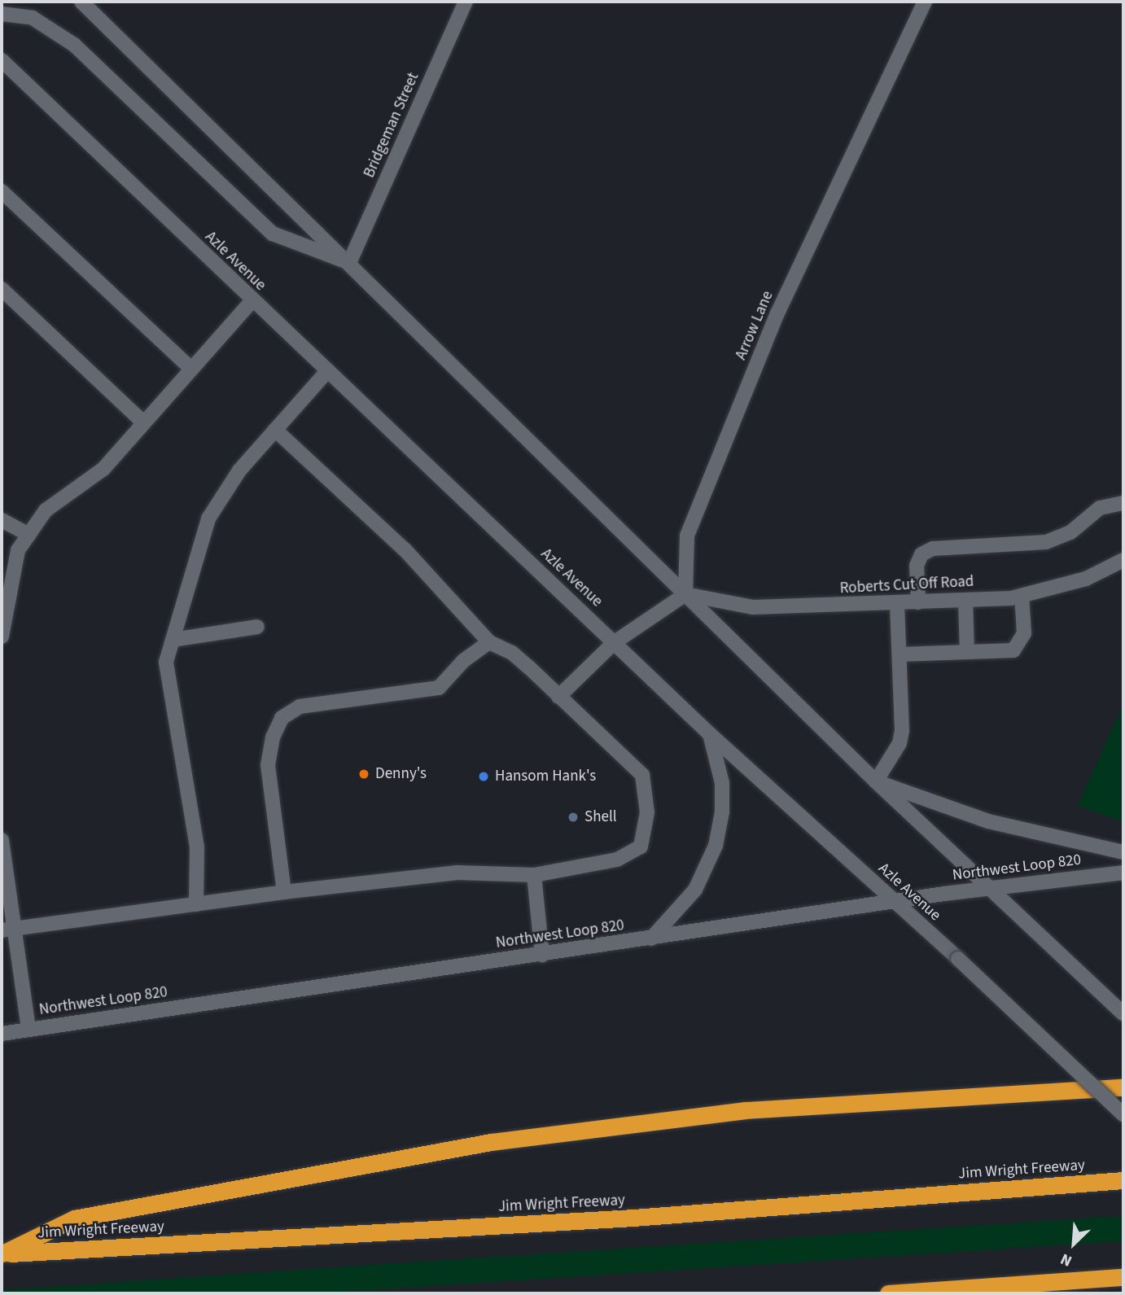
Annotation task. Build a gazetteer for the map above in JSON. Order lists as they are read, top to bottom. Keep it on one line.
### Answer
{"streets":{"highway":["Jim Wright Freeway"],"main road":["Bridgeman Street","Azle Avenue","Arrow Lane","Roberts Cut Off Road","Northwest Loop 820"]},"crossings":[["Azle Avenue","Northwest Loop 820"],["Arrow Lane","Roberts Cut Off Road"]],"places":["Denny's","Hansom Hank's","Shell"],"north":"bottom left"}
